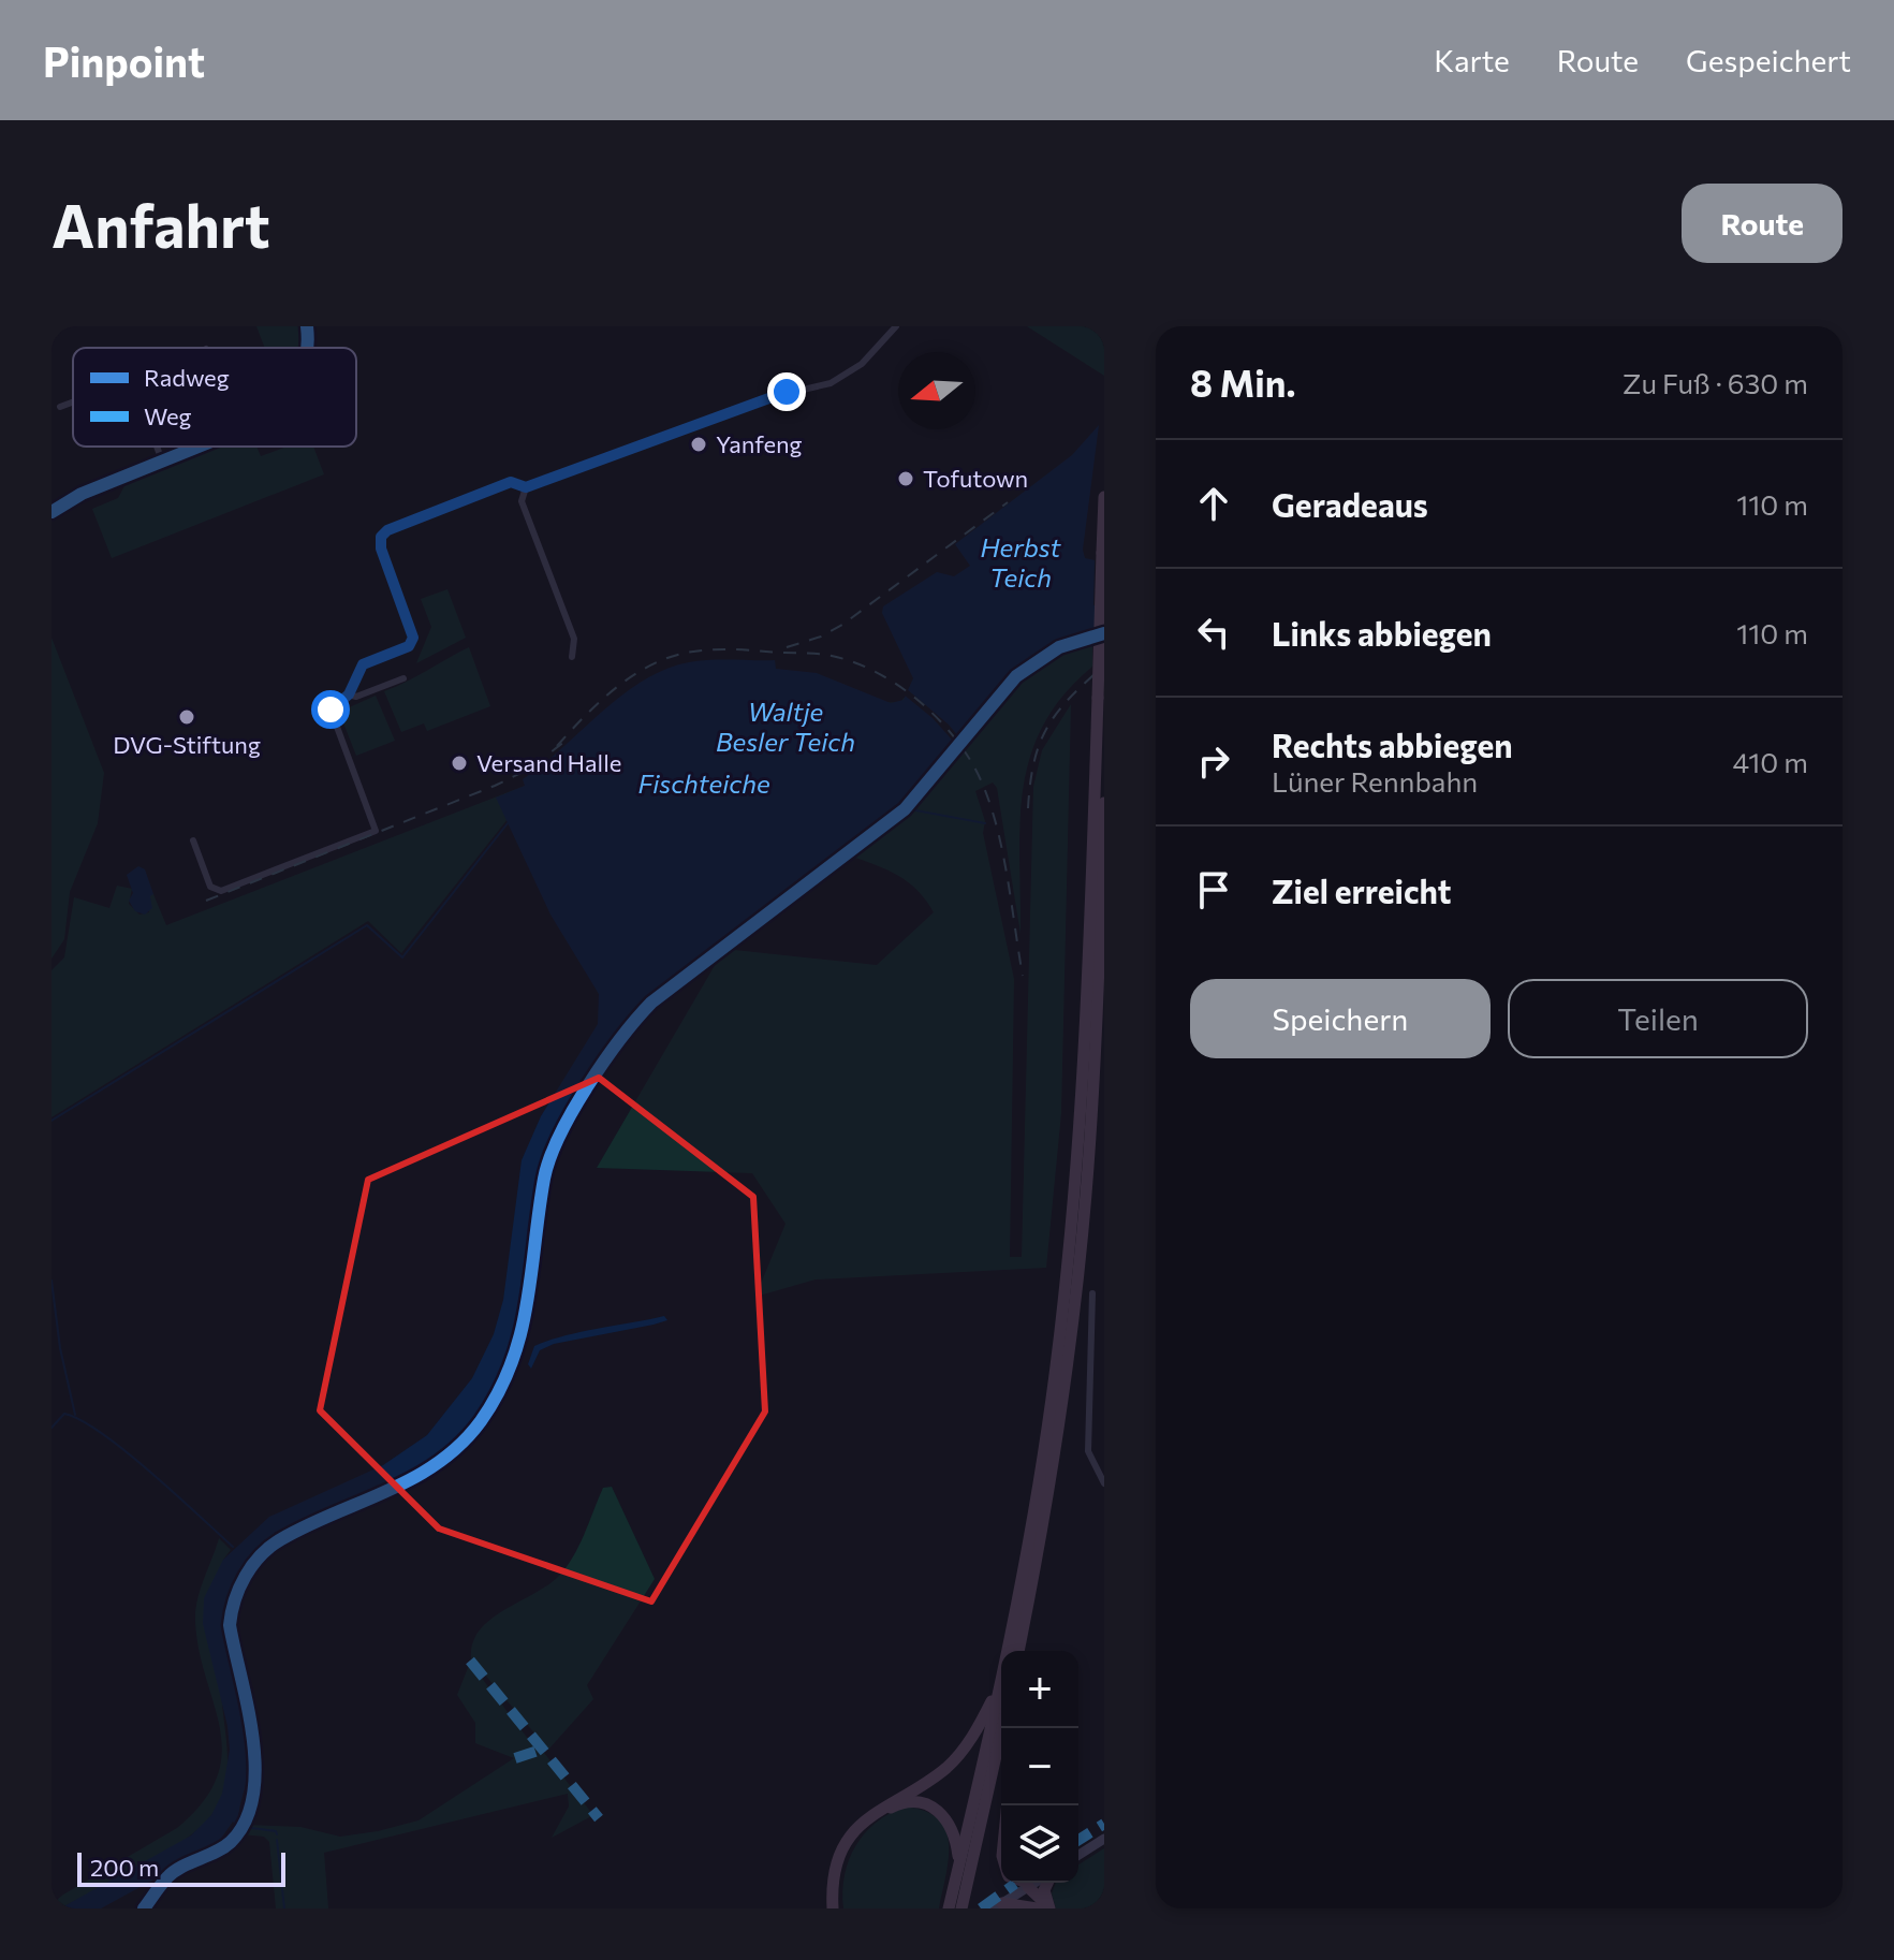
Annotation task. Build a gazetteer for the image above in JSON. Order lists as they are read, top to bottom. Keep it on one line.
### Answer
{"water":["Herbst Teich","Waltje Besler Teich","Fischteiche"],"places":["Yanfeng","Tofutown","DVG-Stiftung","Versand Halle"],"legend":["Radweg","Weg"],"scale_bar":"200 m","north":"left","page":{"header":"Pinpoint","nav":["Karte","Route","Gespeichert"],"buttons":["Route",["Speichern","Teilen"]],"title":"Anfahrt","heading":["8 Min.","Zu Fuß · 630 m"],"list":[["Geradeaus","110 m"],["Links abbiegen","110 m"],["Rechts abbiegen","Lüner Rennbahn","410 m"],"Ziel erreicht"],"map_buttons":["+","−"],"scale":"200 m"}}
